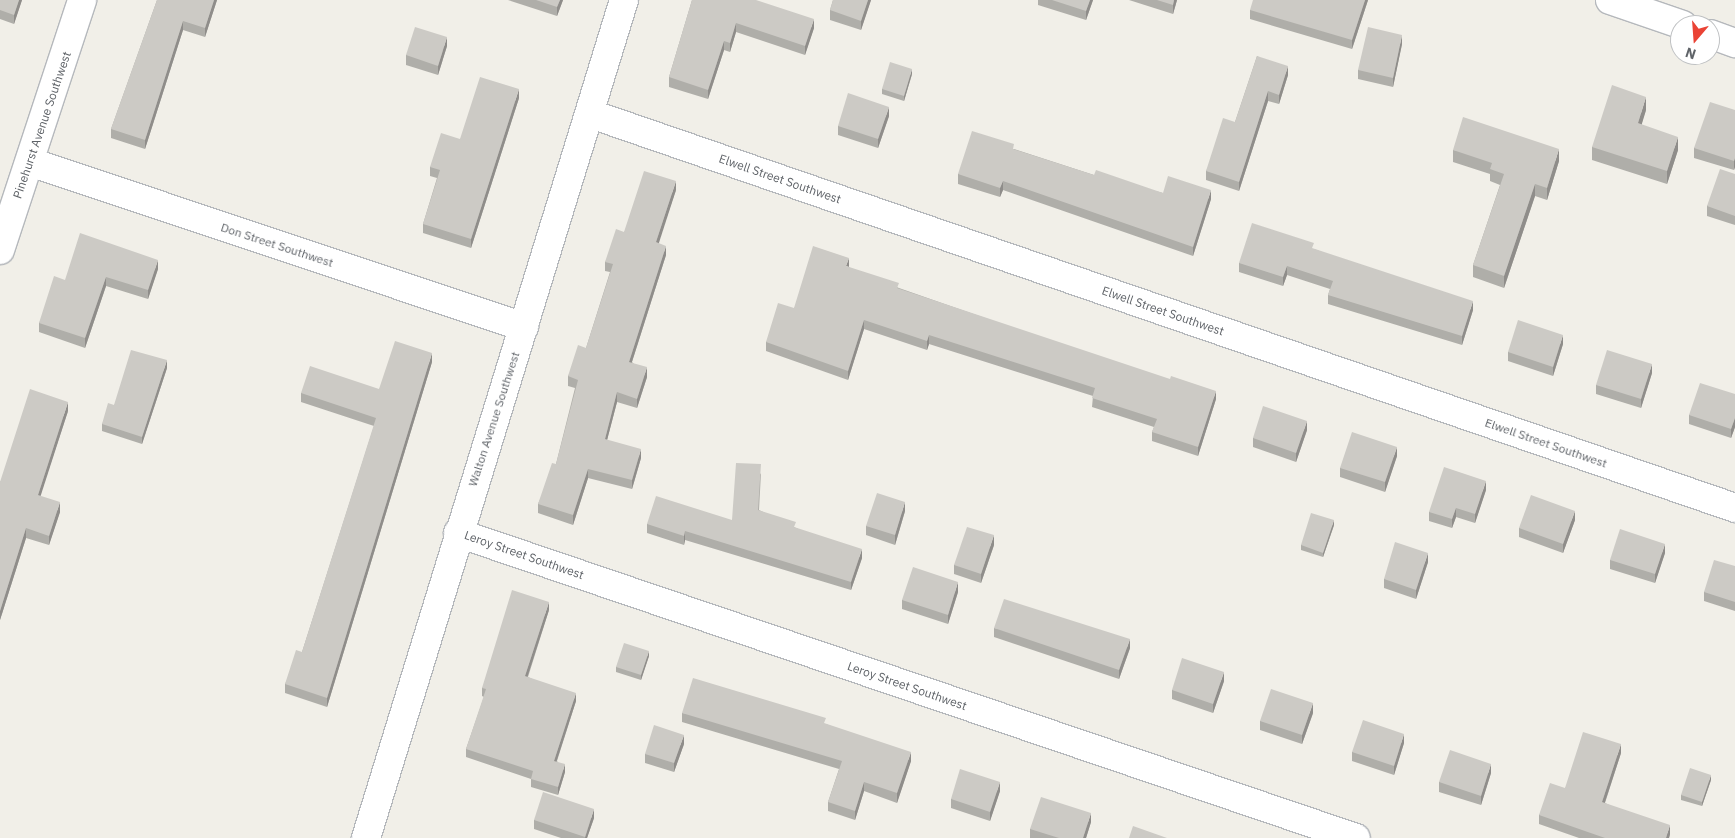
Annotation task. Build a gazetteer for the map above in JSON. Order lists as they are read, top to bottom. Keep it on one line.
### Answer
{"streets":{"street":["Pinehurst Avenue Southwest","Elwell Street Southwest","Don Street Southwest","Walton Avenue Southwest","Leroy Street Southwest"]},"crossings":[["Pinehurst Avenue Southwest","Don Street Southwest"],["Elwell Street Southwest","Walton Avenue Southwest"],["Don Street Southwest","Walton Avenue Southwest"],["Walton Avenue Southwest","Leroy Street Southwest"]],"north":"bottom"}
